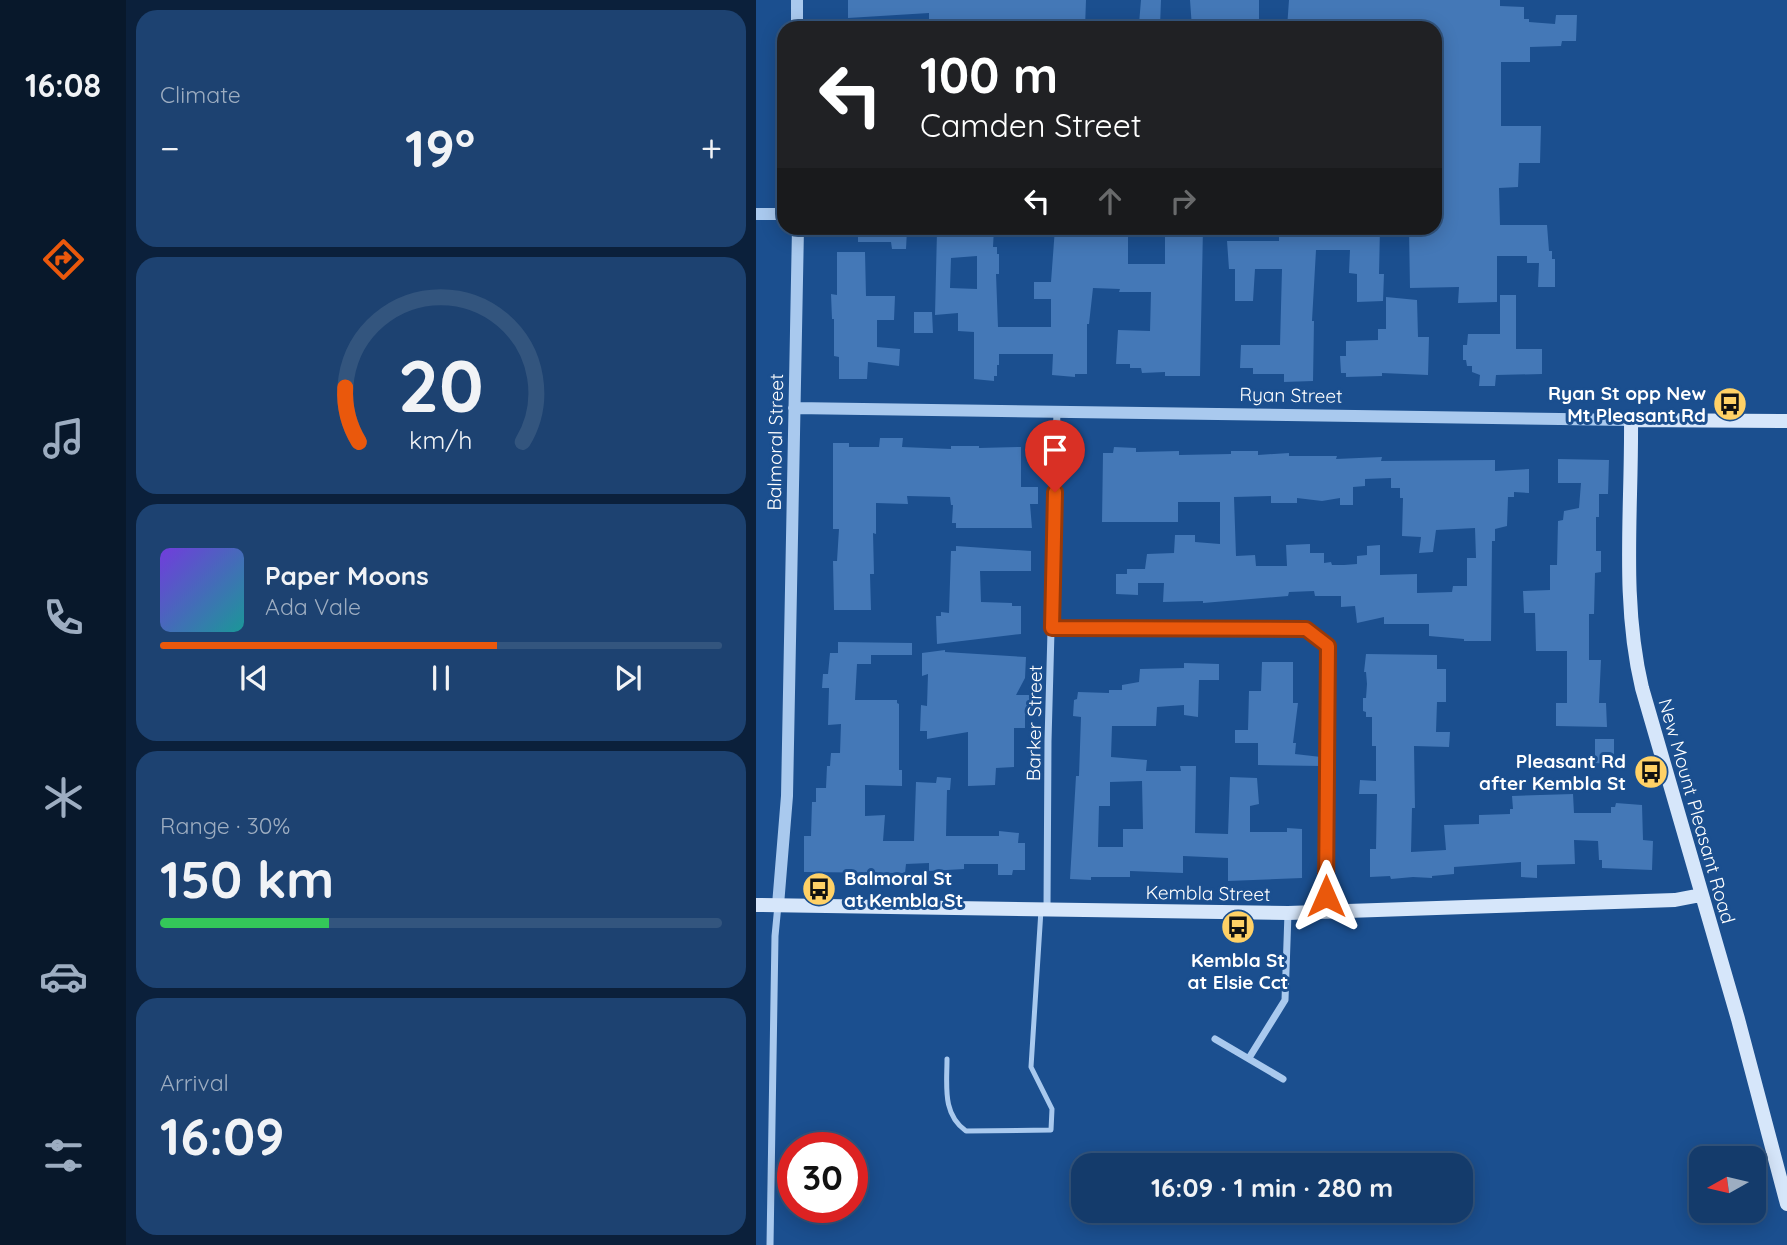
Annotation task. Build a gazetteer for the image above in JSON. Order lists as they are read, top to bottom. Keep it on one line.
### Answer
{"streets":{"main road":["Ryan Street","New Mount Pleasant Road","Kembla Street"],"street":["Balmoral Street","Barker Street"]},"crossings":[["Ryan Street","Balmoral Street"],["Ryan Street","Barker Street"],["Ryan Street","New Mount Pleasant Road"],["Balmoral Street","Kembla Street"],["Barker Street","Kembla Street"],["New Mount Pleasant Road","Kembla Street"]],"places":{"bus stop":["Ryan St opp New Mt Pleasant Rd","Pleasant Rd after Kembla St","Balmoral St at Kembla St","Kembla St at Elsie Cct"]},"north":"left","page":{"tabs":"16:08","tile":["Climate",["Range · 30%","150 km"],["Arrival","16:09"]],"turn":["100 m","Camden Street"],"heat":["−","19°","+"],"song":["Paper Moons","Ada Vale"],"limit":"30","trip":"16:09 · 1 min · 280 m","gauge":["20","km/h"]}}
